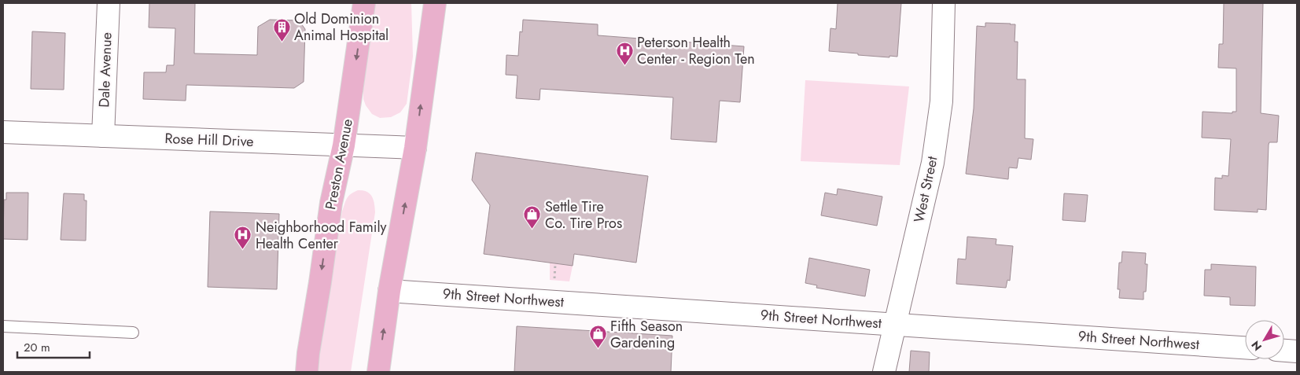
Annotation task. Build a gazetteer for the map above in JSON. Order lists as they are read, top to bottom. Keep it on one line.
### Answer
{"streets":{"main road":["Preston Avenue"],"street":["Dale Avenue","Rose Hill Drive","West Street","9th Street Northwest"]},"crossings":[["Dale Avenue","Rose Hill Drive"],["Rose Hill Drive","Preston Avenue"],["West Street","9th Street Northwest"]],"places":{"building":["Old Dominion Animal Hospital"],"hospital":["Peterson Health Center - Region Ten","Neighborhood Family Health Center"],"shop":["Settle Tire Co. Tire Pros","Fifth Season Gardening"]},"scale_bar":"20 m","north":"bottom left"}
